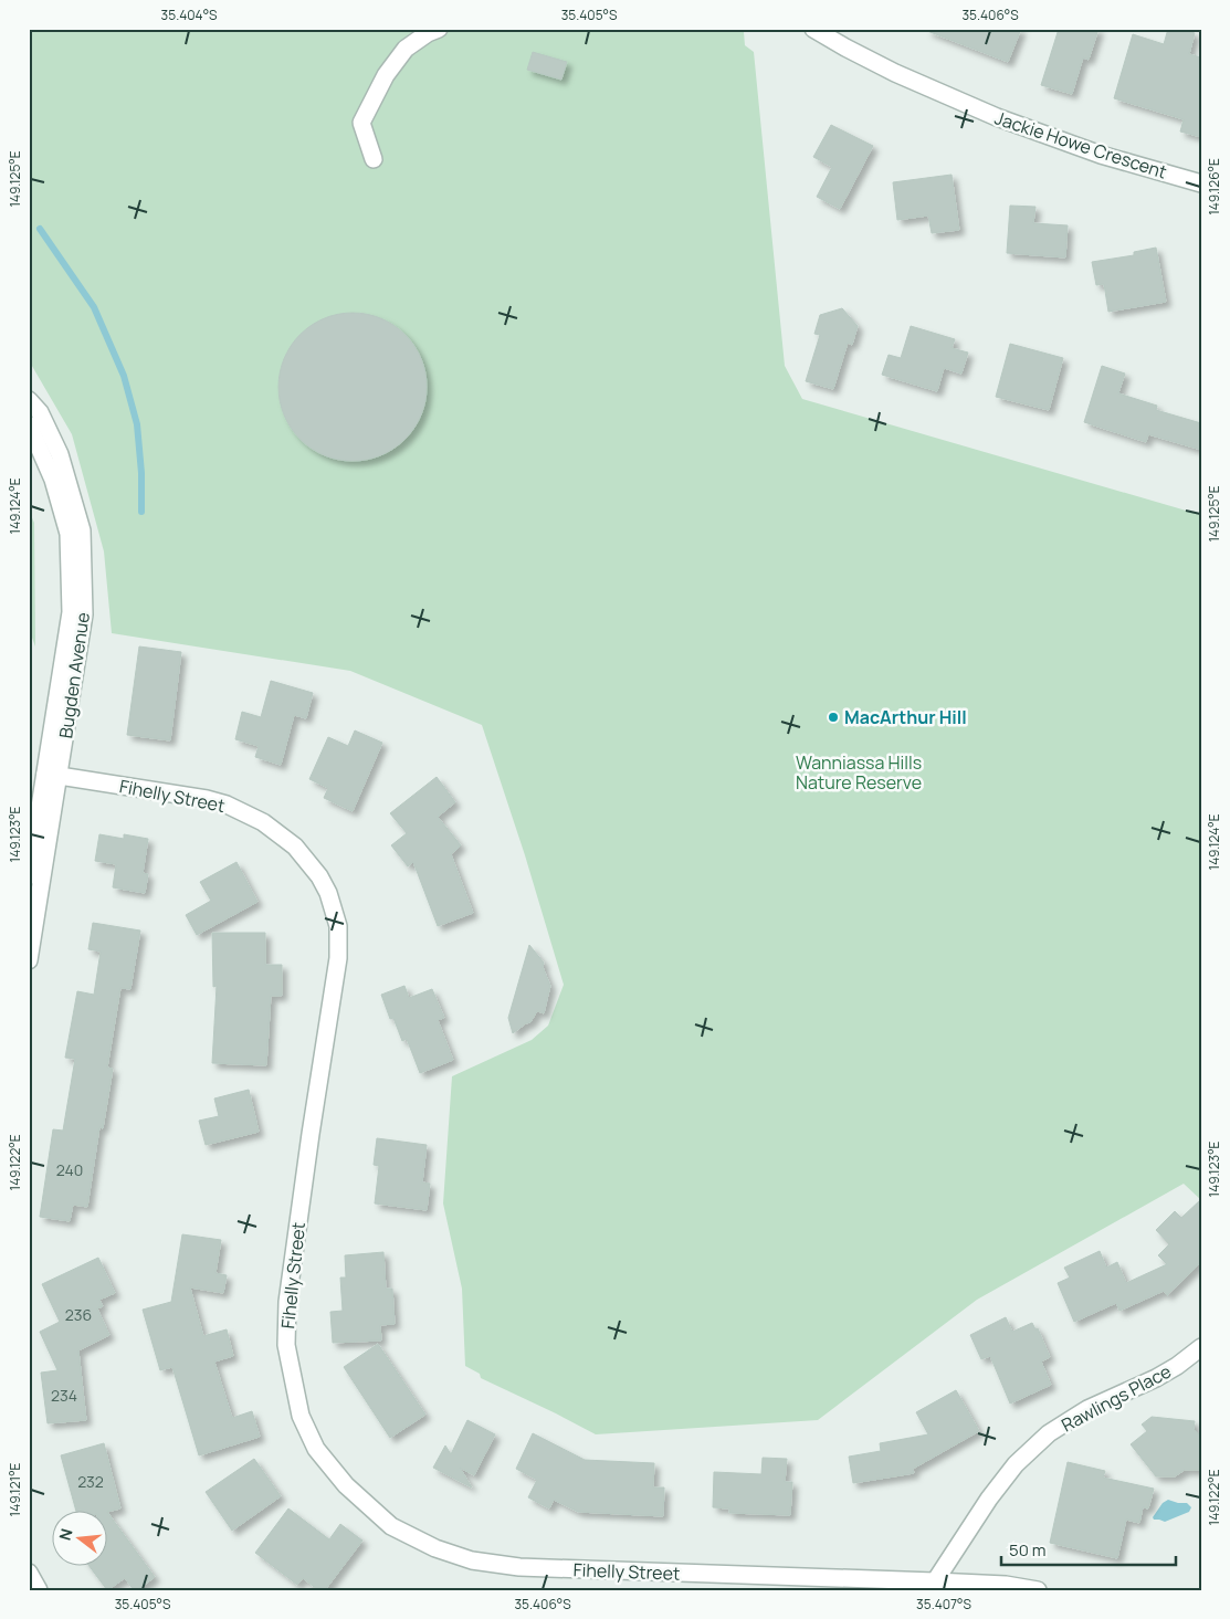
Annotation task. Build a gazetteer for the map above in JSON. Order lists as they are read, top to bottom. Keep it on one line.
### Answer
{"streets":{"street":["Jackie Howe Crescent","Bugden Avenue","Fihelly Street","Rawlings Place"]},"crossings":[["Bugden Avenue","Fihelly Street"],["Fihelly Street","Rawlings Place"]],"parks":["Wanniassa Hills Nature Reserve"],"places":["MacArthur Hill"],"house_numbers":["240","236","234","232"],"scale_bar":"50 m","north":"left","coordinates":["35.404°S","35.405°S","35.406°S","149.125°E","149.126°E","149.124°E","149.123°E","149.122°E","149.121°E","35.407°S"]}
